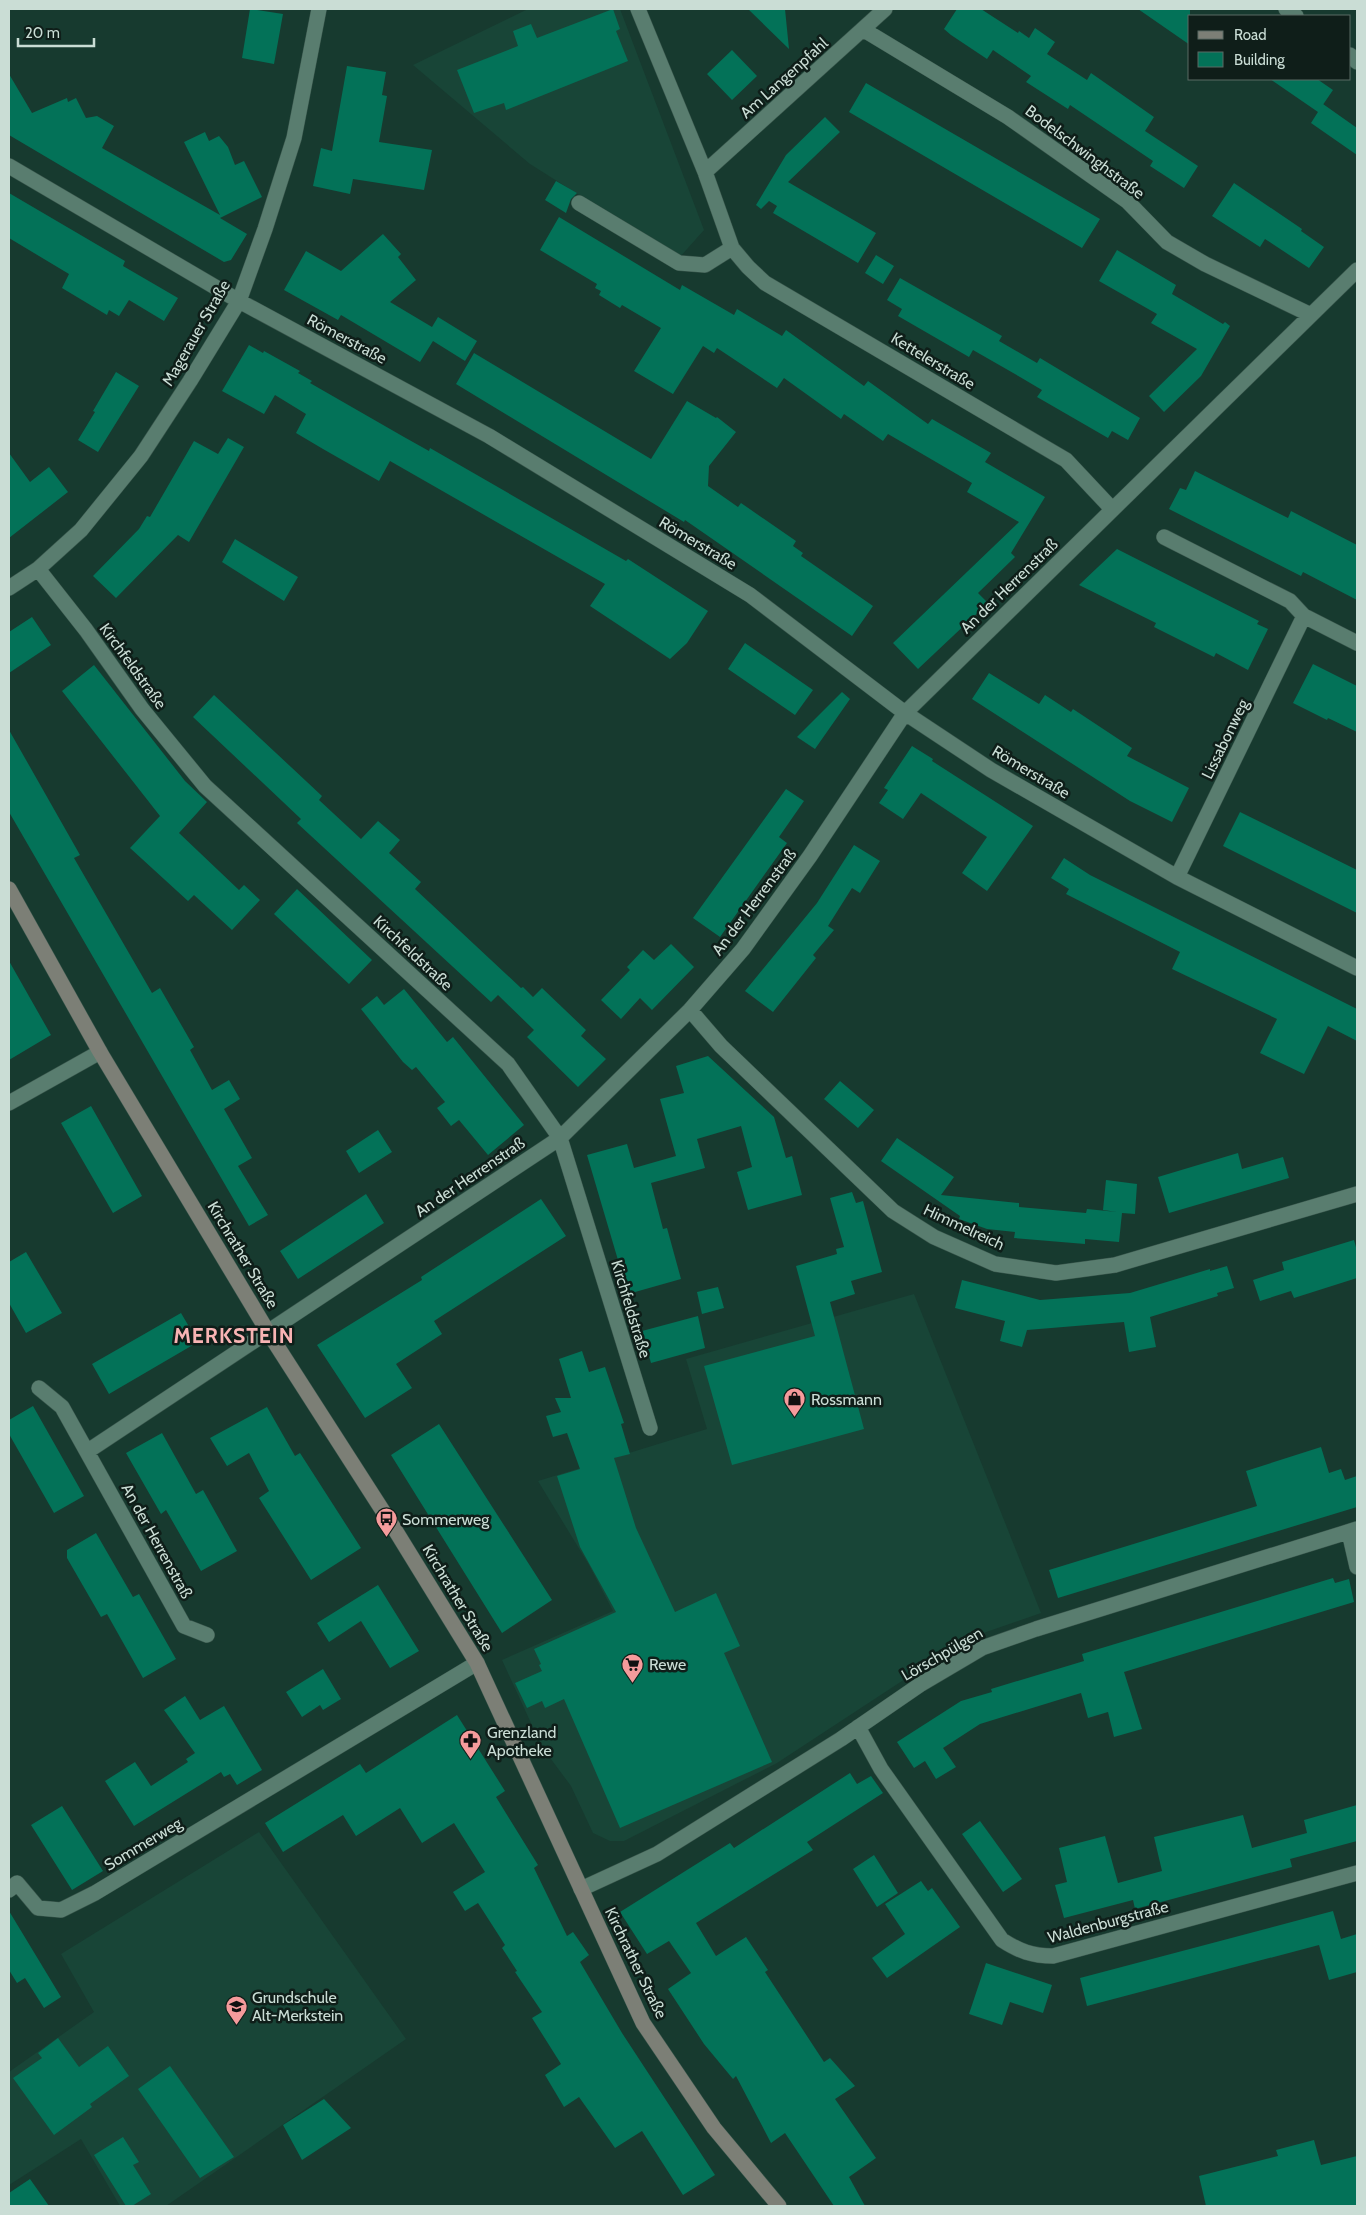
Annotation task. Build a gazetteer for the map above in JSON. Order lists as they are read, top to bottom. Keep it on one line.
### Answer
{"streets":{"main road":["Kirchrather Straße"],"street":["Am Langenpfahl","Bodelschwinghstraße","Magerauer Straße","Römerstraße","Kettelerstraße","An der Herrenstraß","Kirchfeldstraße","Lissabonweg","Himmelreich","Lörschpülgen","Sommerweg","Waldenburgstraße"]},"crossings":[["Am Langenpfahl","Bodelschwinghstraße"],["Am Langenpfahl","Kettelerstraße"],["Bodelschwinghstraße","An der Herrenstraß"],["Magerauer Straße","Römerstraße"],["Magerauer Straße","Kirchfeldstraße"],["Römerstraße","An der Herrenstraß"],["Römerstraße","Lissabonweg"],["Kettelerstraße","An der Herrenstraß"],["An der Herrenstraß","Kirchfeldstraße"],["An der Herrenstraß","Himmelreich"],["An der Herrenstraß","Kirchrather Straße"],["Kirchrather Straße","Lörschpülgen"],["Kirchrather Straße","Sommerweg"],["Lörschpülgen","Waldenburgstraße"]],"districts":["MERKSTEIN"],"places":{"shop":["Rossmann"],"bus stop":["Sommerweg"],"supermarket":["Rewe"],"pharmacy":["Grenzland Apotheke"],"school or university":["Grundschule Alt-Merkstein"]},"legend":["Road","Building"],"scale_bar":"20 m"}
